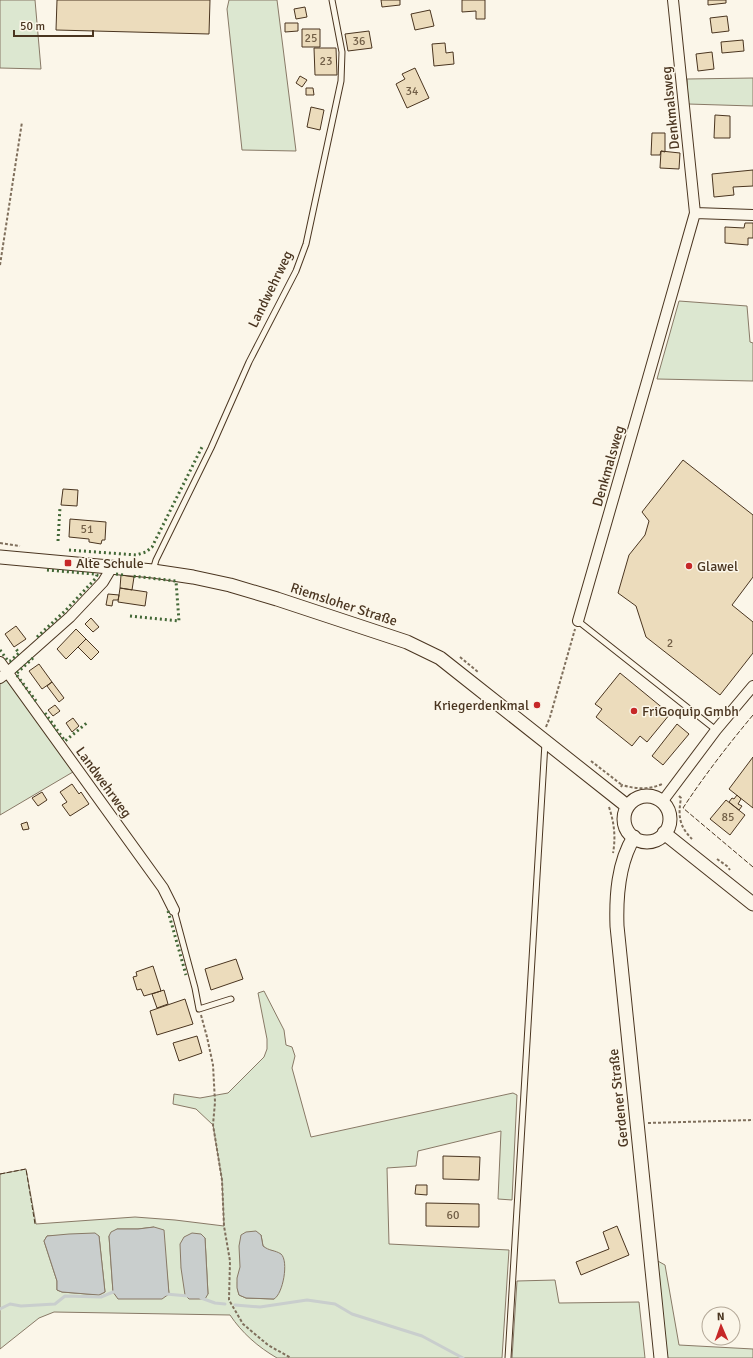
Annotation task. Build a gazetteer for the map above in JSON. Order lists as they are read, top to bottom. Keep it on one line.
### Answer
{"streets":{"main road":["Riemsloher Straße","Gerdener Straße"],"street":["Denkmalsweg","Landwehrweg"]},"crossings":[["Landwehrweg","Riemsloher Straße"],["Riemsloher Straße","Gerdener Straße"]],"places":{"transit":["Alte Schule"],"other":["Glawel","Kriegerdenkmal","FriGoquip Gmbh"]},"house_numbers":["25","36","23","34","51","2","85","60"],"scale_bar":"50 m","north":"top"}
